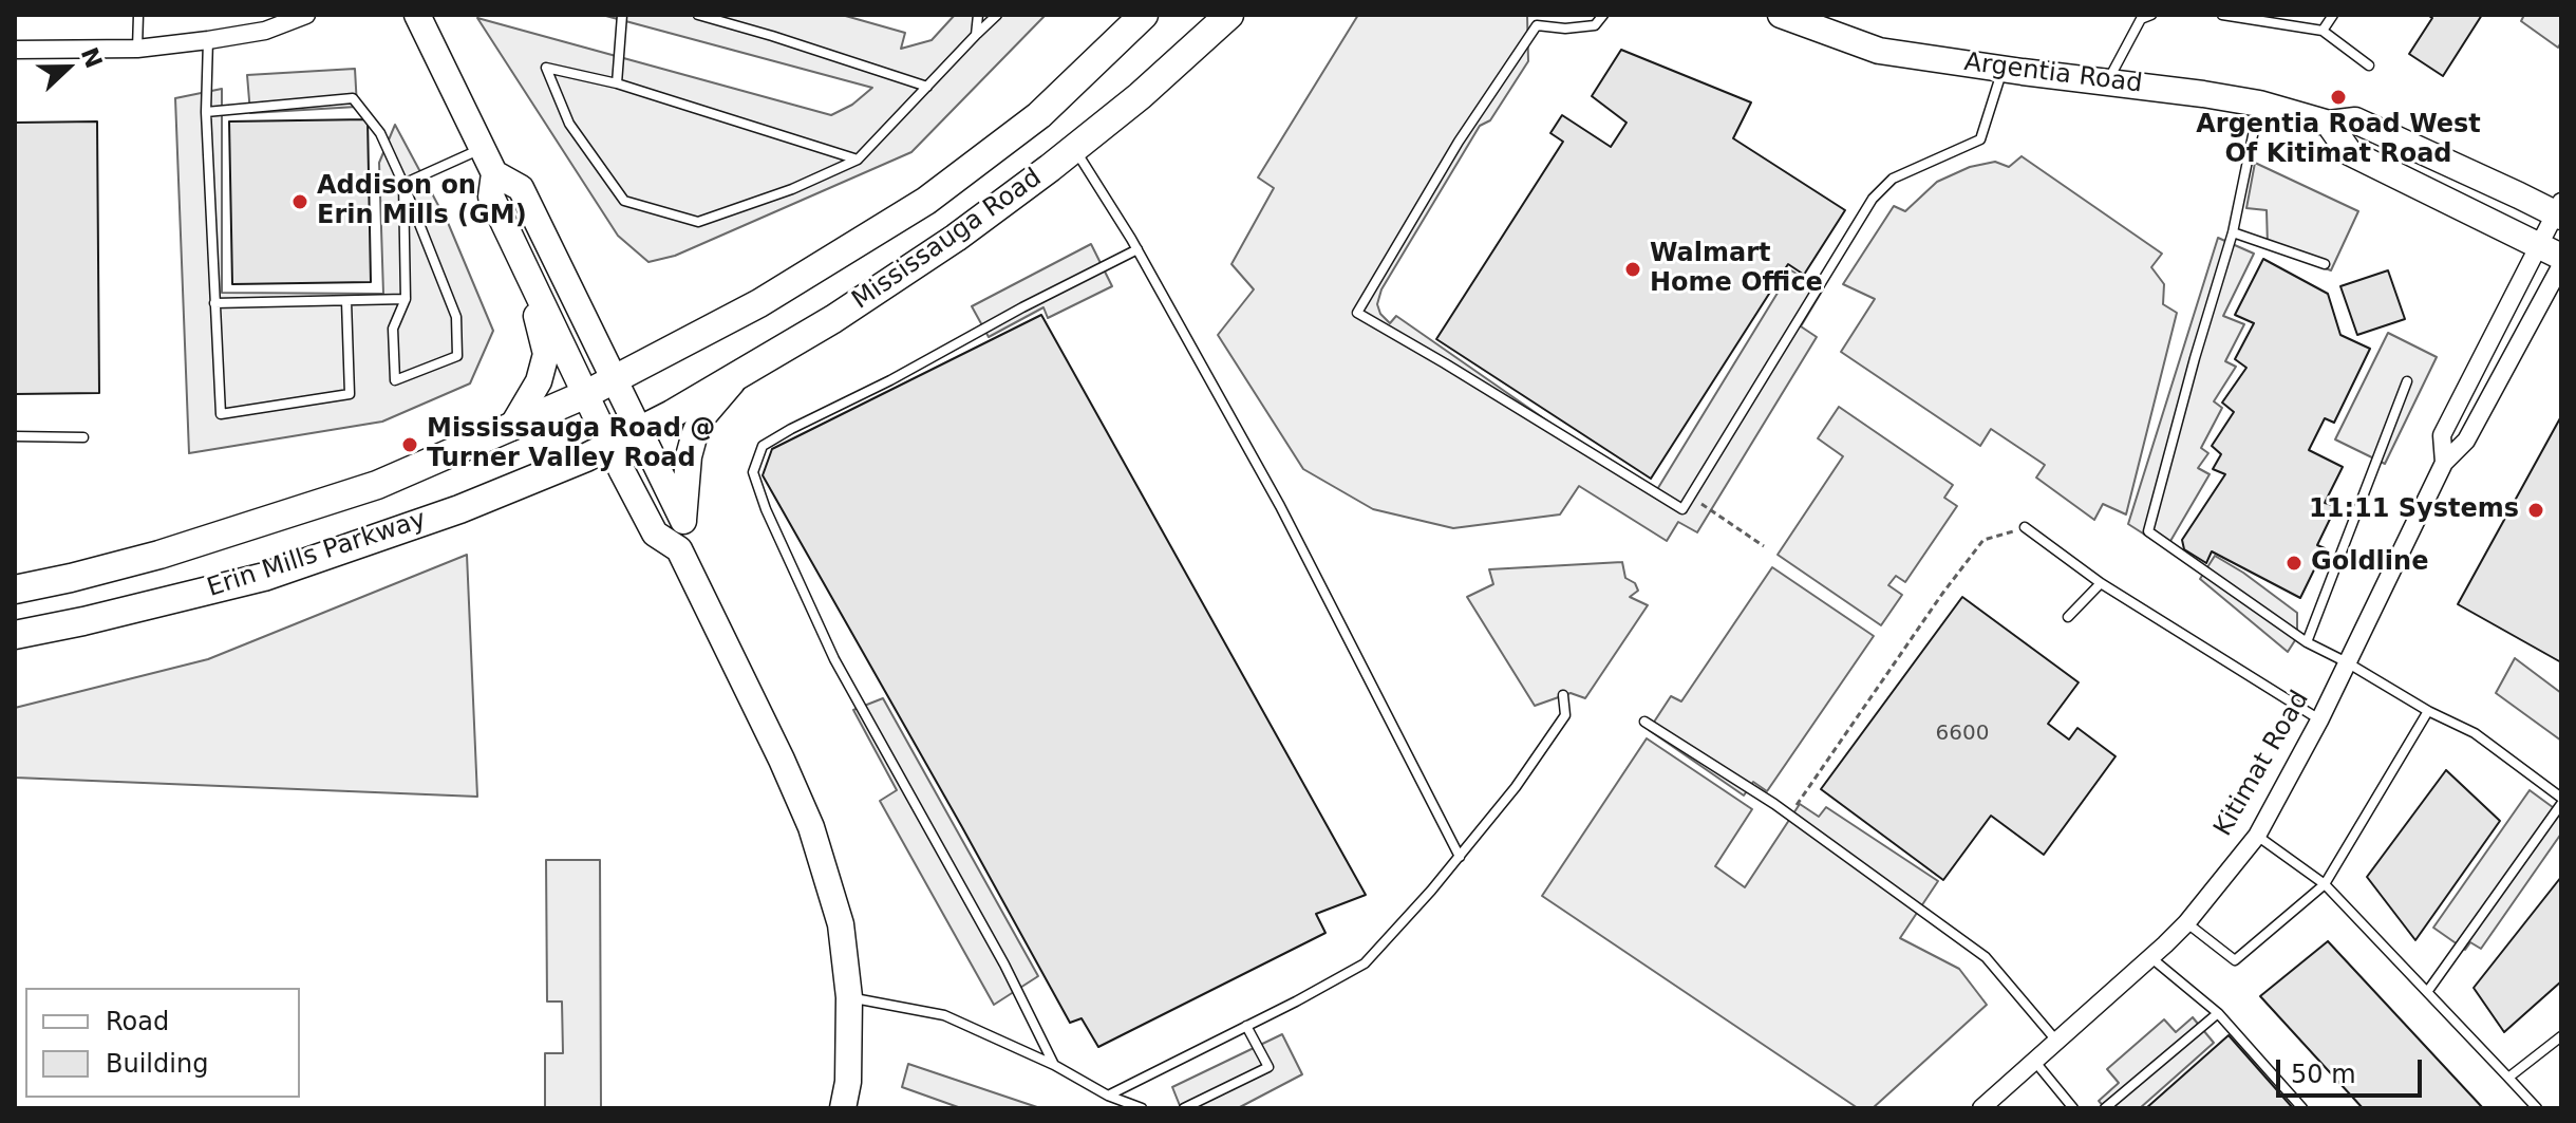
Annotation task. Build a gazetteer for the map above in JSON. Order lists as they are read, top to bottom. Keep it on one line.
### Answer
{"streets":{"main road":["Mississauga Road","Erin Mills Parkway"],"street":["Argentia Road","Kitimat Road"]},"crossings":[["Argentia Road","Kitimat Road"],["Mississauga Road","Erin Mills Parkway"]],"places":["Argentia Road West Of Kitimat Road","Addison on Erin Mills (GM)","Walmart Home Office","Mississauga Road @ Turner Valley Road","11:11 Systems","Goldline"],"house_numbers":["6600"],"legend":["Road","Building"],"scale_bar":"50 m","north":"right"}
